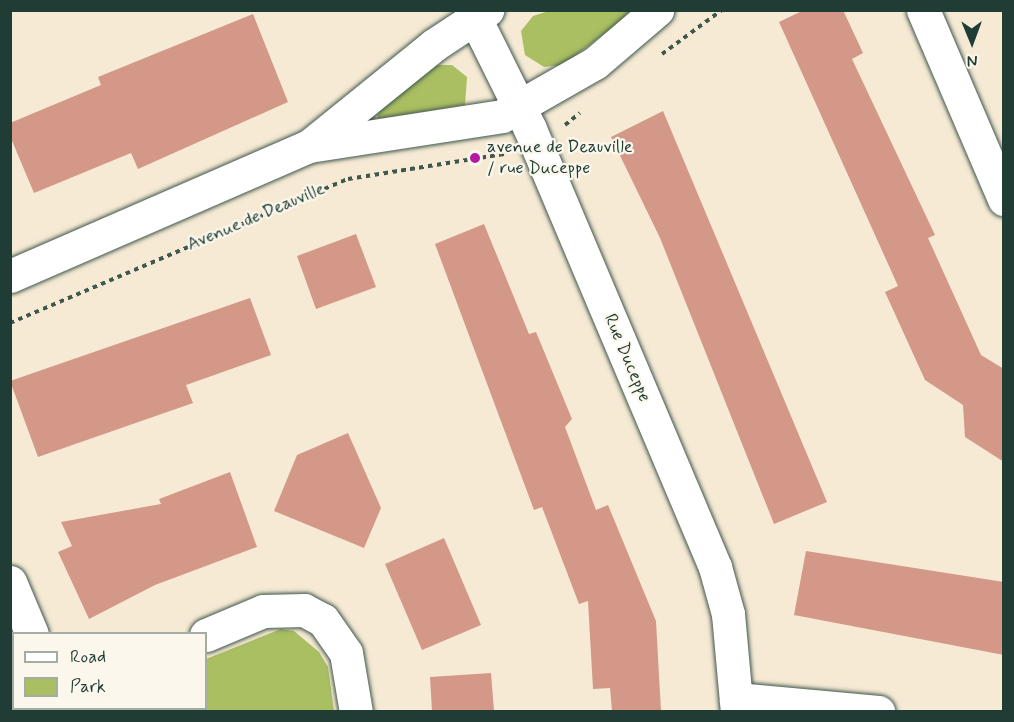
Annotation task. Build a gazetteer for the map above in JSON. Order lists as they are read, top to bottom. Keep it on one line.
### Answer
{"streets":{"street":["Rue Duceppe"],"path":["Avenue de Deauville"]},"places":["avenue de Deauville / rue Duceppe"],"legend":["Road","Park"],"north":"bottom"}
